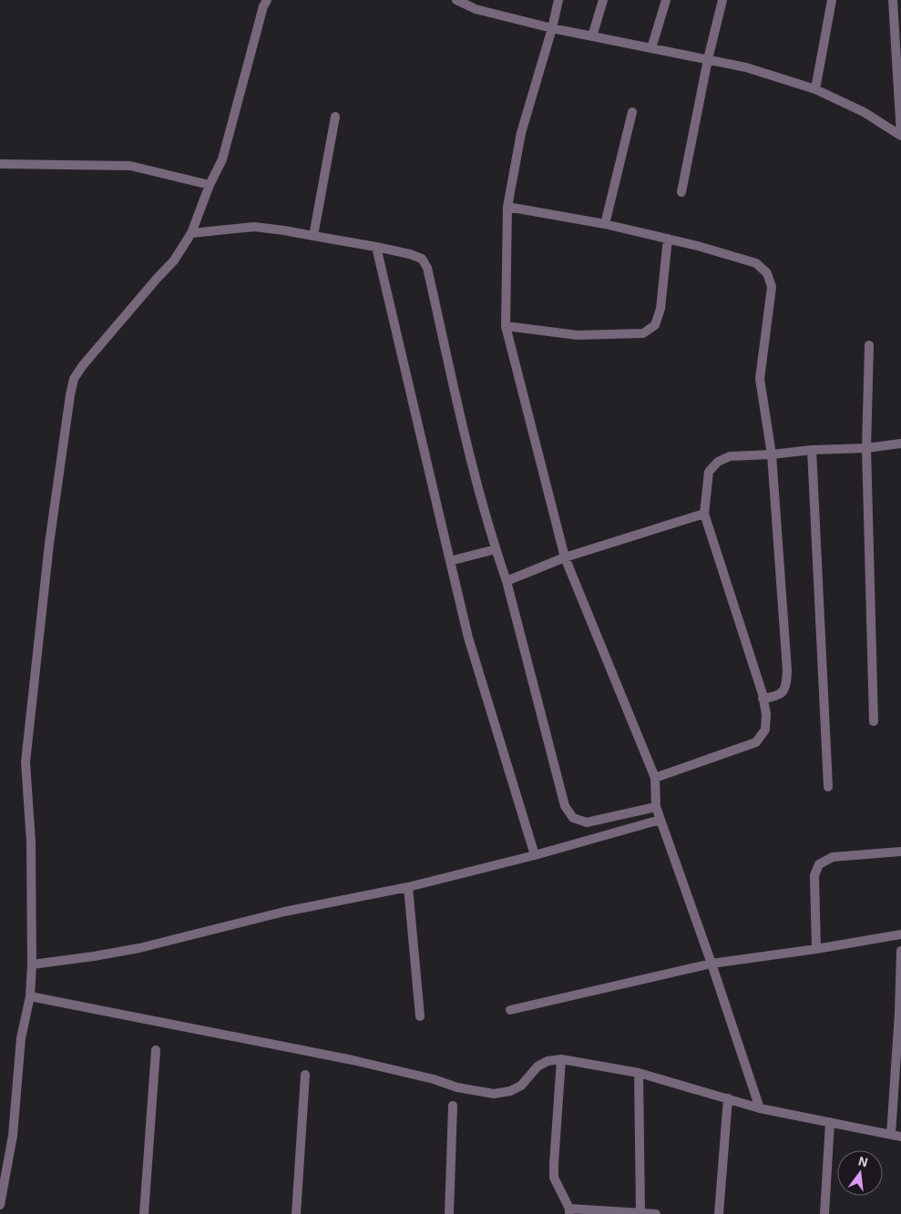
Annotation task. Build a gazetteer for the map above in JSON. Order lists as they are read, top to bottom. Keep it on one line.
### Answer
{"north":"top"}
